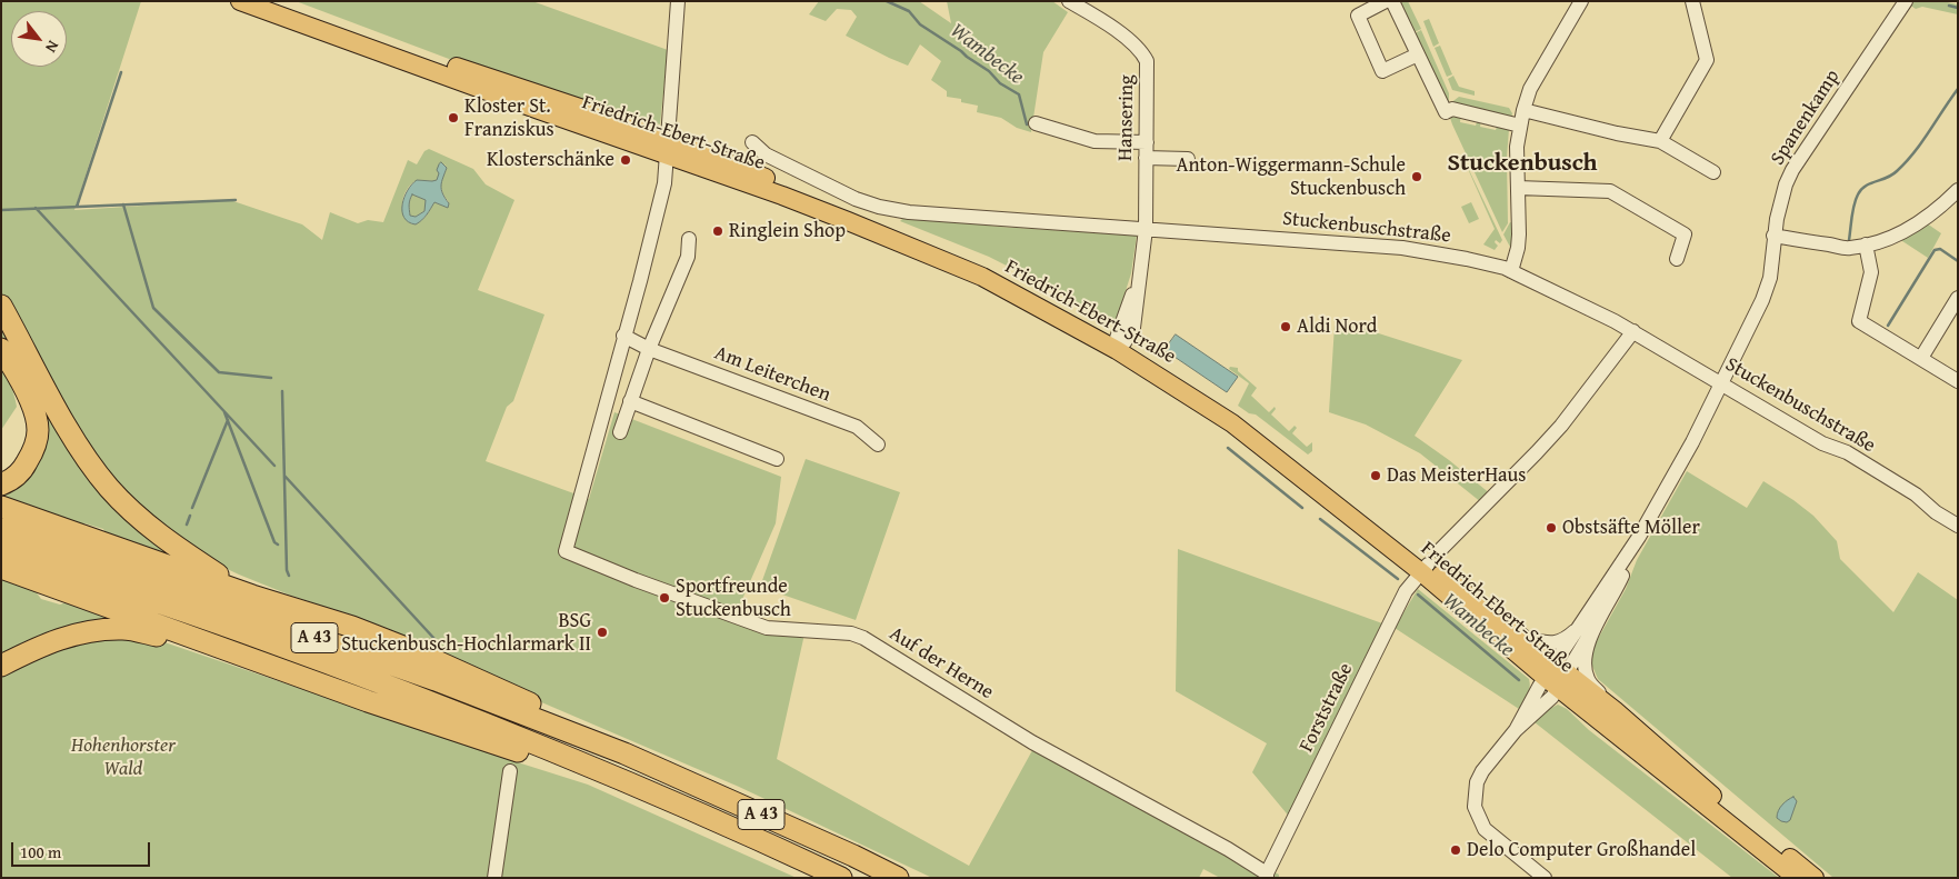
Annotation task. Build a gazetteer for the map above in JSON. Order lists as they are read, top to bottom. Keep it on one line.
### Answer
{"streets":{"highway":["A 43"],"main road":["Friedrich-Ebert-Straße"],"street":["Hansering","Spanenkamp","Stuckenbuschstraße","Am Leiterchen","Auf der Herne","Forststraße"]},"crossings":[["Hansering","Friedrich-Ebert-Straße"],["Hansering","Stuckenbuschstraße"],["Spanenkamp","Friedrich-Ebert-Straße"],["Spanenkamp","Stuckenbuschstraße"],["Friedrich-Ebert-Straße","Forststraße"],["Stuckenbuschstraße","Forststraße"],["Am Leiterchen","Auf der Herne"],["Auf der Herne","Forststraße"]],"districts":["Stuckenbusch"],"water":["Wambecke"],"parks":["Hohenhorster Wald"],"places":["Kloster St. Franziskus","Klosterschänke","Anton-Wiggermann-Schule Stuckenbusch","Ringlein Shop","Aldi Nord","Das MeisterHaus","Obstsäfte Möller","Sportfreunde Stuckenbusch","BSG Stuckenbusch-Hochlarmark II","Delo Computer Großhandel"],"scale_bar":"100 m","north":"bottom right"}
